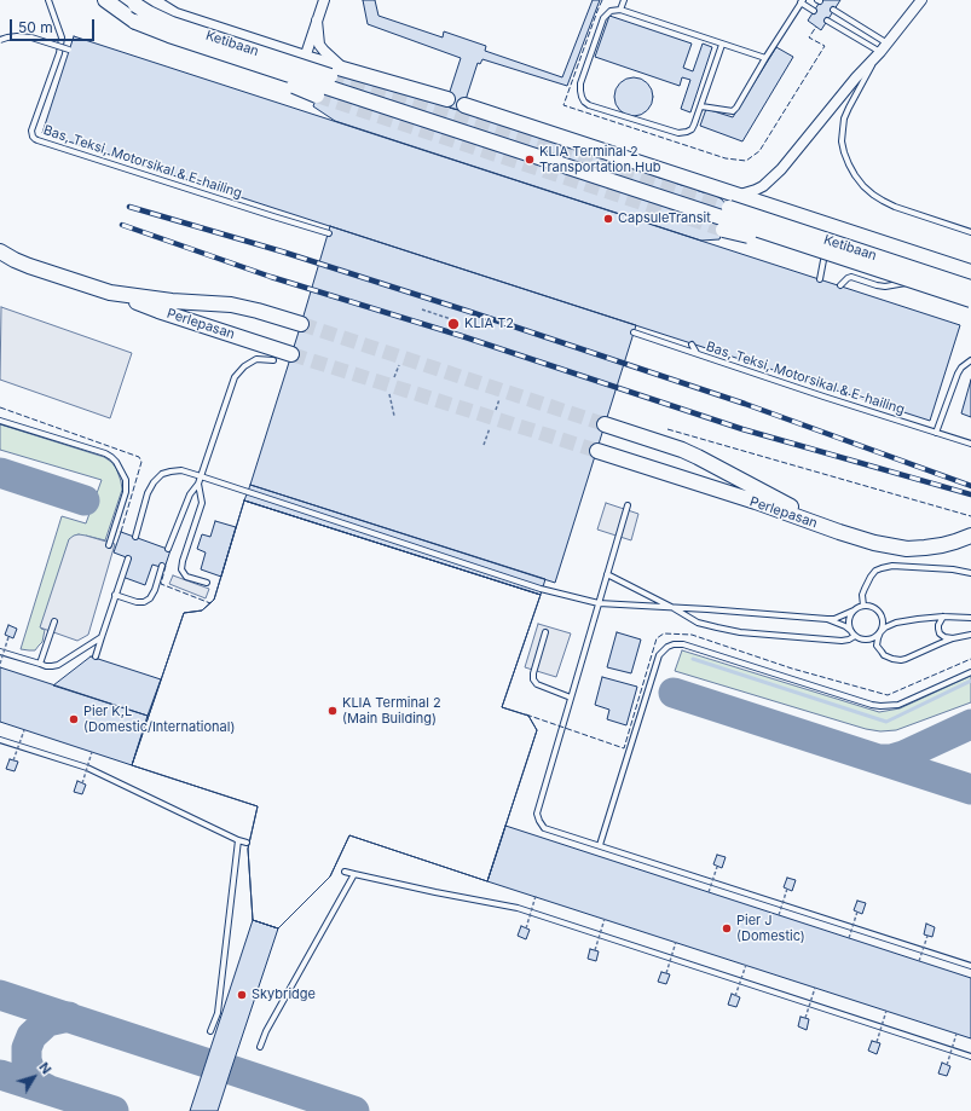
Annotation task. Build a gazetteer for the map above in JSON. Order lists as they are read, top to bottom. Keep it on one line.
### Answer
{"streets":{"main road":["Ketibaan","Perlepasan"],"lane":["Bas, Teksi, Motorsikal & E-hailing"]},"places":["KLIA Terminal 2 Transportation Hub","CapsuleTransit","KLIA T2","KLIA Terminal 2 (Main Building)","Pier K,L (Domestic/International)","Pier J (Domestic)","Skybridge"],"scale_bar":"50 m","north":"top right"}
